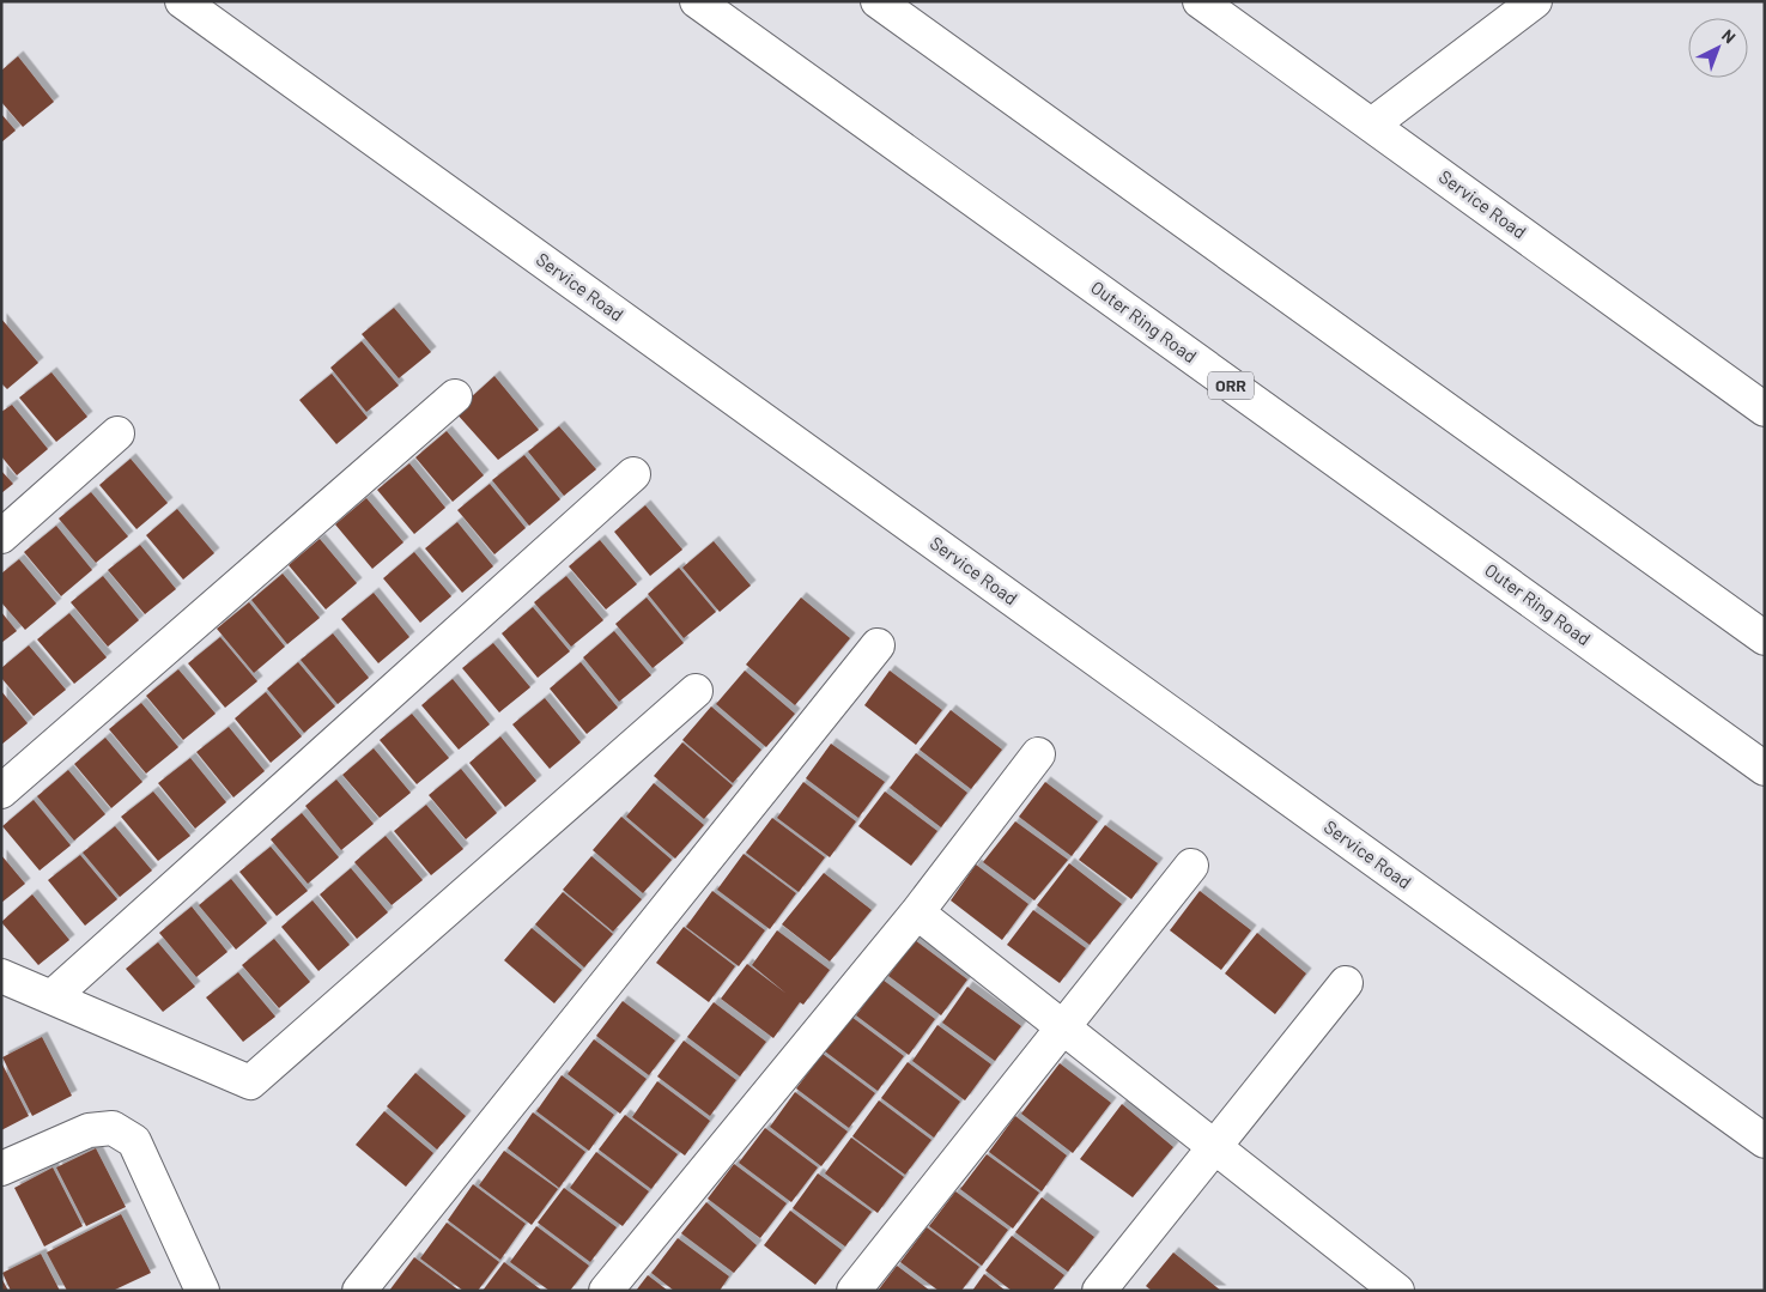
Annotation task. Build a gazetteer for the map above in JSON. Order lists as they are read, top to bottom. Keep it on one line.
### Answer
{"streets":{"main road":["Service Road","Outer Ring Road","ORR"]},"north":"top right"}
